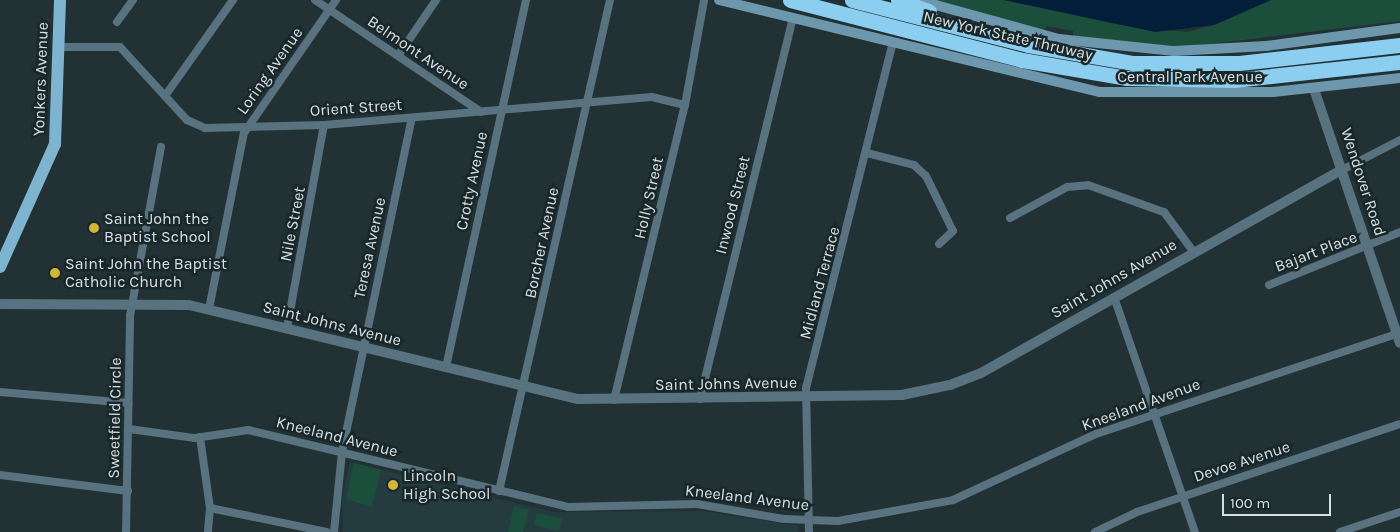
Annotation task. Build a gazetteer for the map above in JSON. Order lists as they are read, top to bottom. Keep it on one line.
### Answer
{"streets":{"highway":["New York State Thruway"],"main road":["Central Park Avenue","Yonkers Avenue"],"street":["Belmont Avenue","Loring Avenue","Orient Street","Crotty Avenue","Wendover Road","Holly Street","Inwood Street","Nile Street","Borcher Avenue","Teresa Avenue","Bajart Place","Saint Johns Avenue","Midland Terrace","Kneeland Avenue","Sweetfield Circle","Devoe Avenue"]},"crossings":[["Belmont Avenue","Loring Avenue"],["Belmont Avenue","Orient Street"],["Loring Avenue","Orient Street"],["Loring Avenue","Saint Johns Avenue"],["Central Park Avenue","Wendover Road"],["Central Park Avenue","Inwood Street"],["Central Park Avenue","Midland Terrace"],["Yonkers Avenue","Orient Street"],["Orient Street","Crotty Avenue"],["Orient Street","Holly Street"],["Orient Street","Nile Street"],["Orient Street","Borcher Avenue"],["Orient Street","Teresa Avenue"],["Crotty Avenue","Saint Johns Avenue"],["Wendover Road","Bajart Place"],["Wendover Road","Saint Johns Avenue"],["Wendover Road","Kneeland Avenue"],["Holly Street","Saint Johns Avenue"],["Inwood Street","Saint Johns Avenue"],["Nile Street","Saint Johns Avenue"],["Borcher Avenue","Saint Johns Avenue"],["Borcher Avenue","Kneeland Avenue"],["Teresa Avenue","Saint Johns Avenue"],["Teresa Avenue","Kneeland Avenue"],["Saint Johns Avenue","Midland Terrace"],["Saint Johns Avenue","Sweetfield Circle"],["Midland Terrace","Kneeland Avenue"],["Kneeland Avenue","Sweetfield Circle"]],"places":["Saint John the Baptist School","Saint John the Baptist Catholic Church","Lincoln High School"],"scale_bar":"100 m"}
